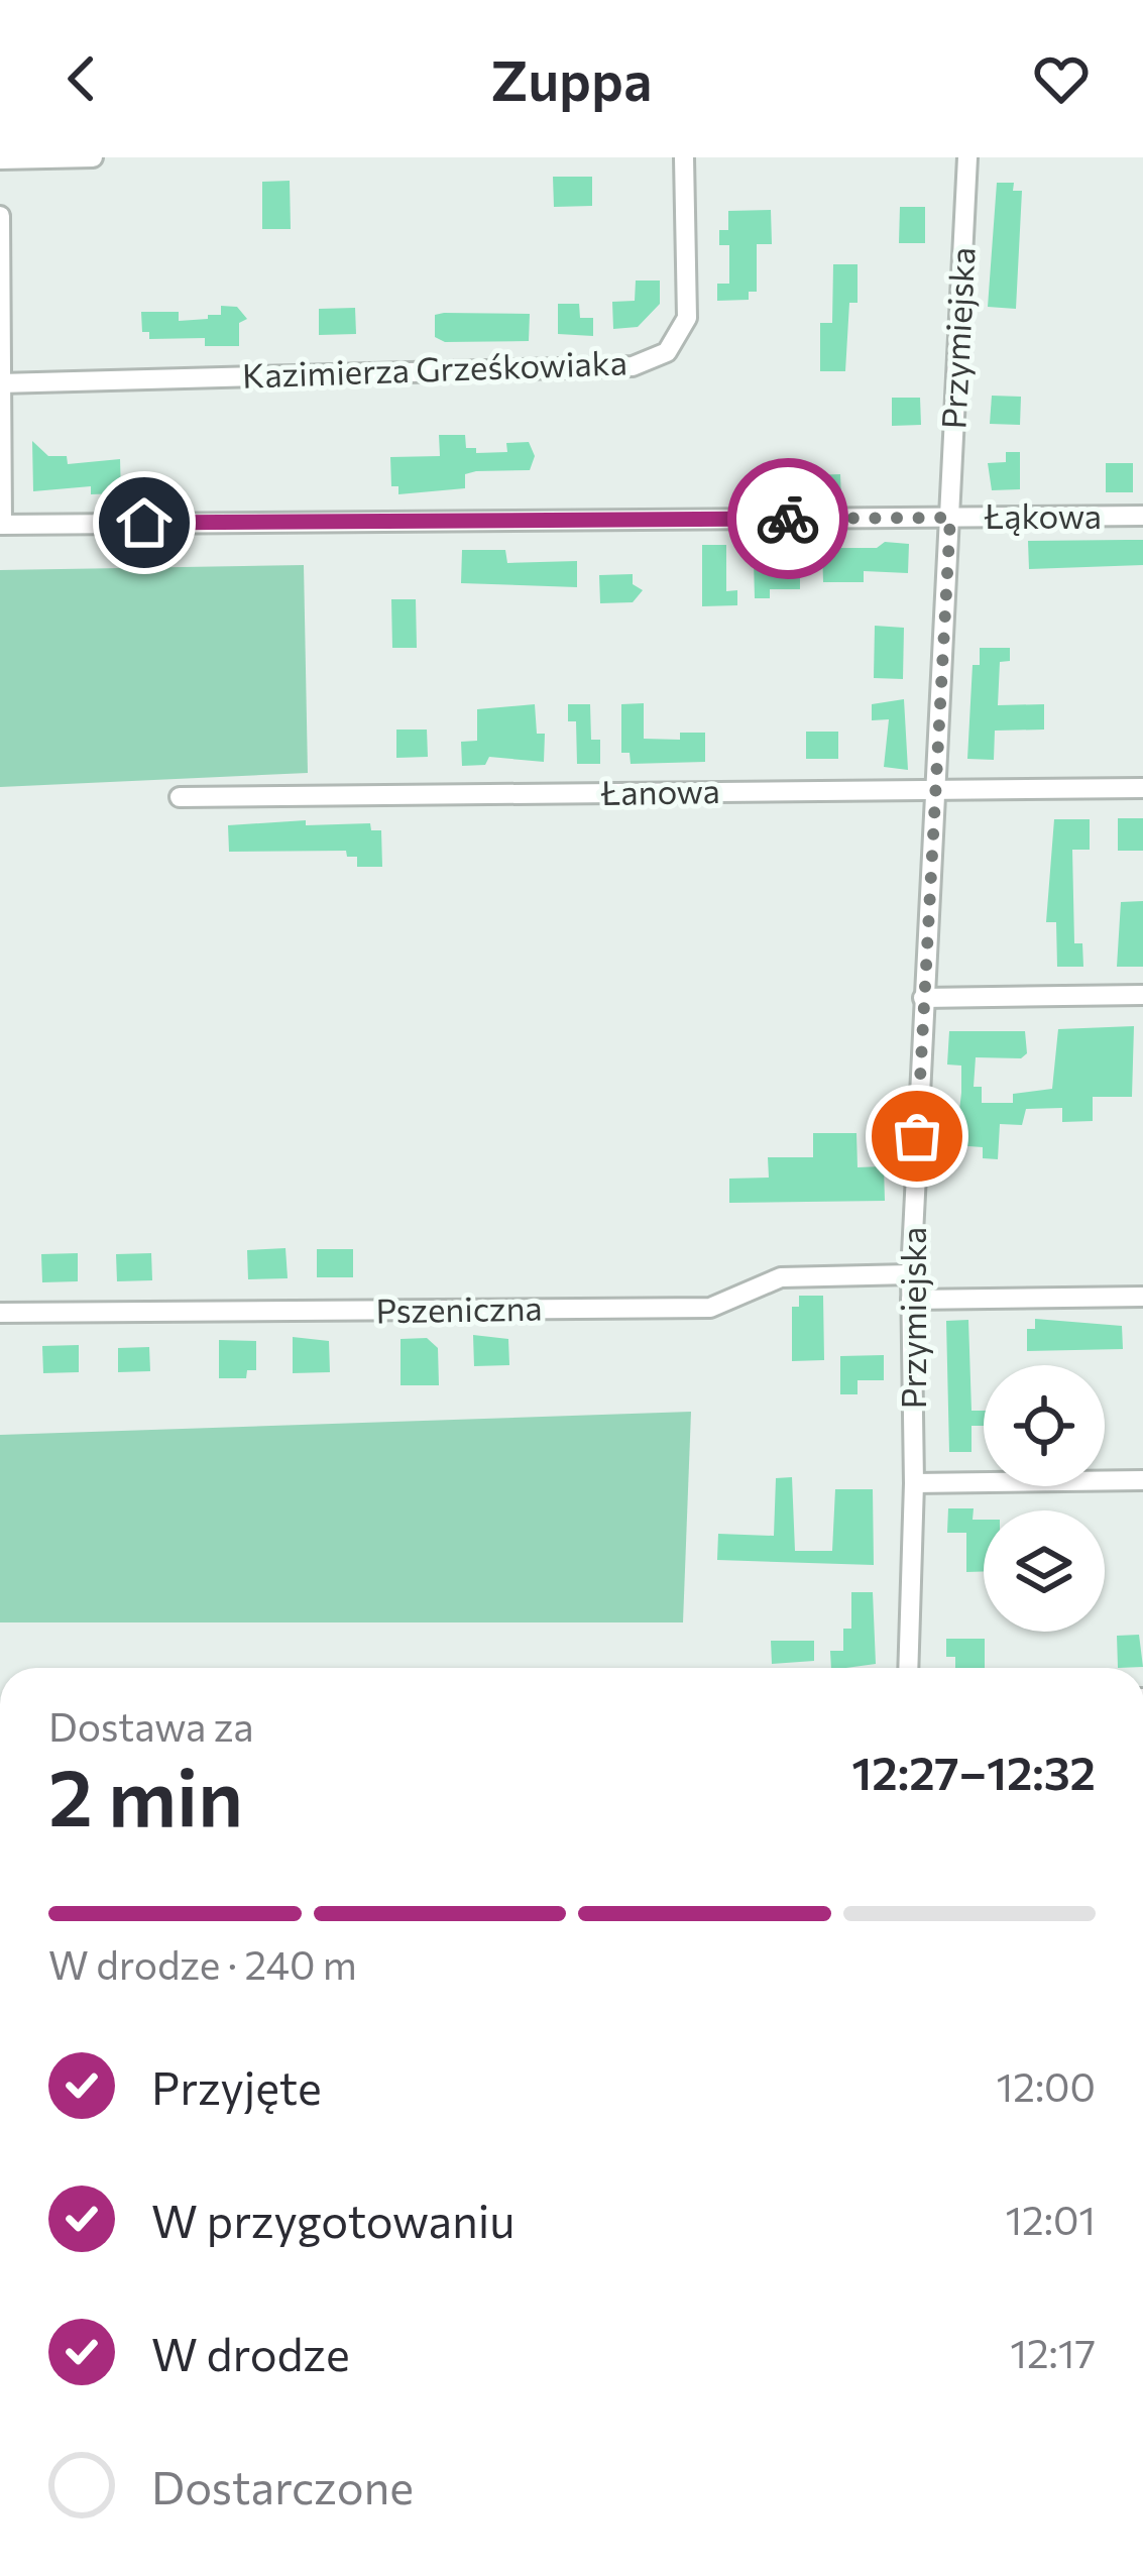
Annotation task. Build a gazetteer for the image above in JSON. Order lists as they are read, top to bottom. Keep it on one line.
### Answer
{"streets":{"street":["Przymiejska","Kazimierza Grześkowiaka","Łąkowa","Łanowa","Pszeniczna"]},"crossings":[["Przymiejska","Łąkowa"],["Przymiejska","Łanowa"],["Przymiejska","Pszeniczna"]],"page":{"header":"Zuppa","heading":["2 min","Dostawa za","12:27–12:32"],"bar":"W drodze · 240 m","list":[["Przyjęte","12:00"],["W przygotowaniu","12:01"],["W drodze","12:17"],"Dostarczone"]}}
